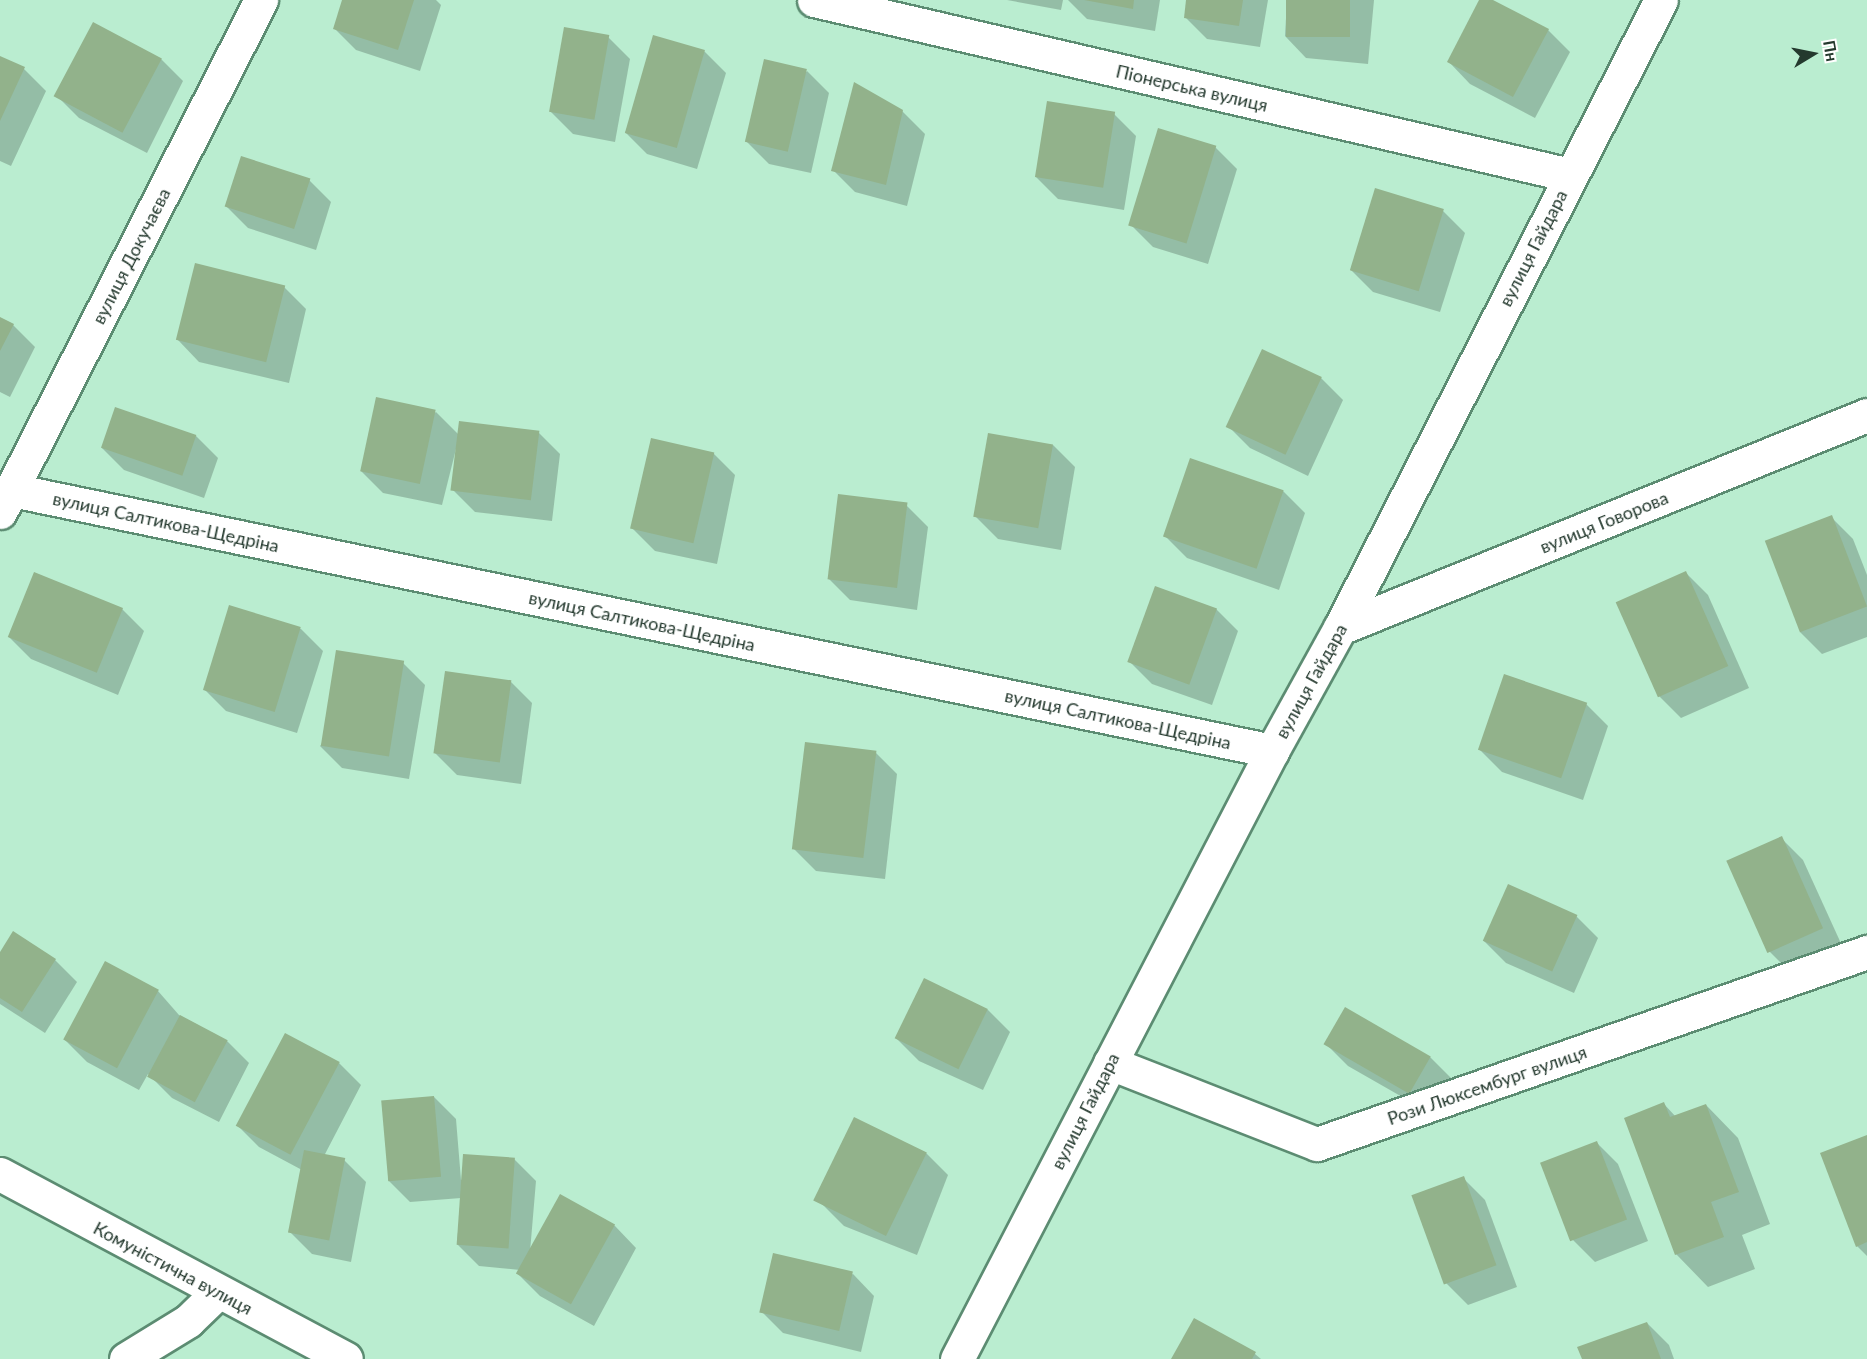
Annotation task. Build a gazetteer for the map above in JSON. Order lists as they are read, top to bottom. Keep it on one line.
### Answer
{"streets":{"street":["Піонерська вулиця","вулиця Гайдара","вулиця Докучаєва","вулиця Салтикова-Щедріна","вулиця Говорова","Рози Люксембург вулиця","Комуністична вулиця"]},"crossings":[["Піонерська вулиця","вулиця Гайдара"],["вулиця Гайдара","вулиця Салтикова-Щедріна"],["вулиця Гайдара","вулиця Говорова"],["вулиця Гайдара","Рози Люксембург вулиця"],["вулиця Докучаєва","вулиця Салтикова-Щедріна"]],"north":"right"}
